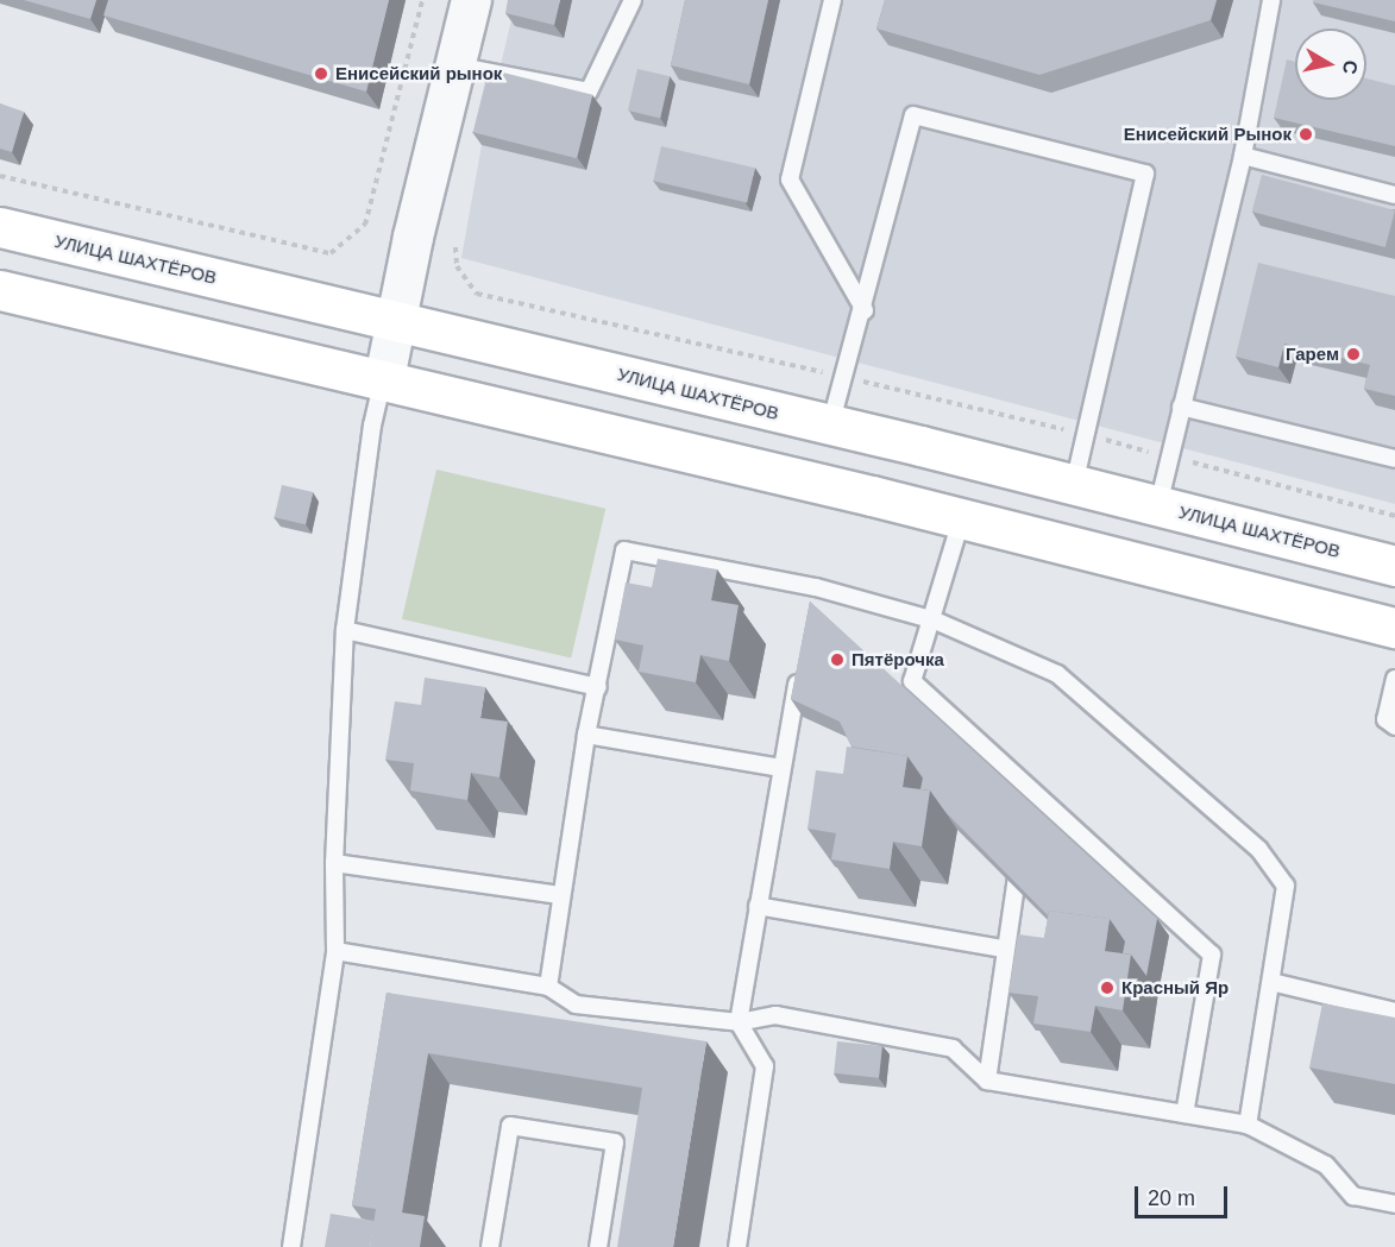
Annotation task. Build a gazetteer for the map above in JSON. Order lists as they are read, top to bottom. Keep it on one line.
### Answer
{"streets":{"main road":["УЛИЦА ШАХТЁРОВ"]},"places":["Енисейский рынок","Енисейский Рынок","Гарем","Пятёрочка","Красный Яр"],"scale_bar":"20 m","north":"right"}
